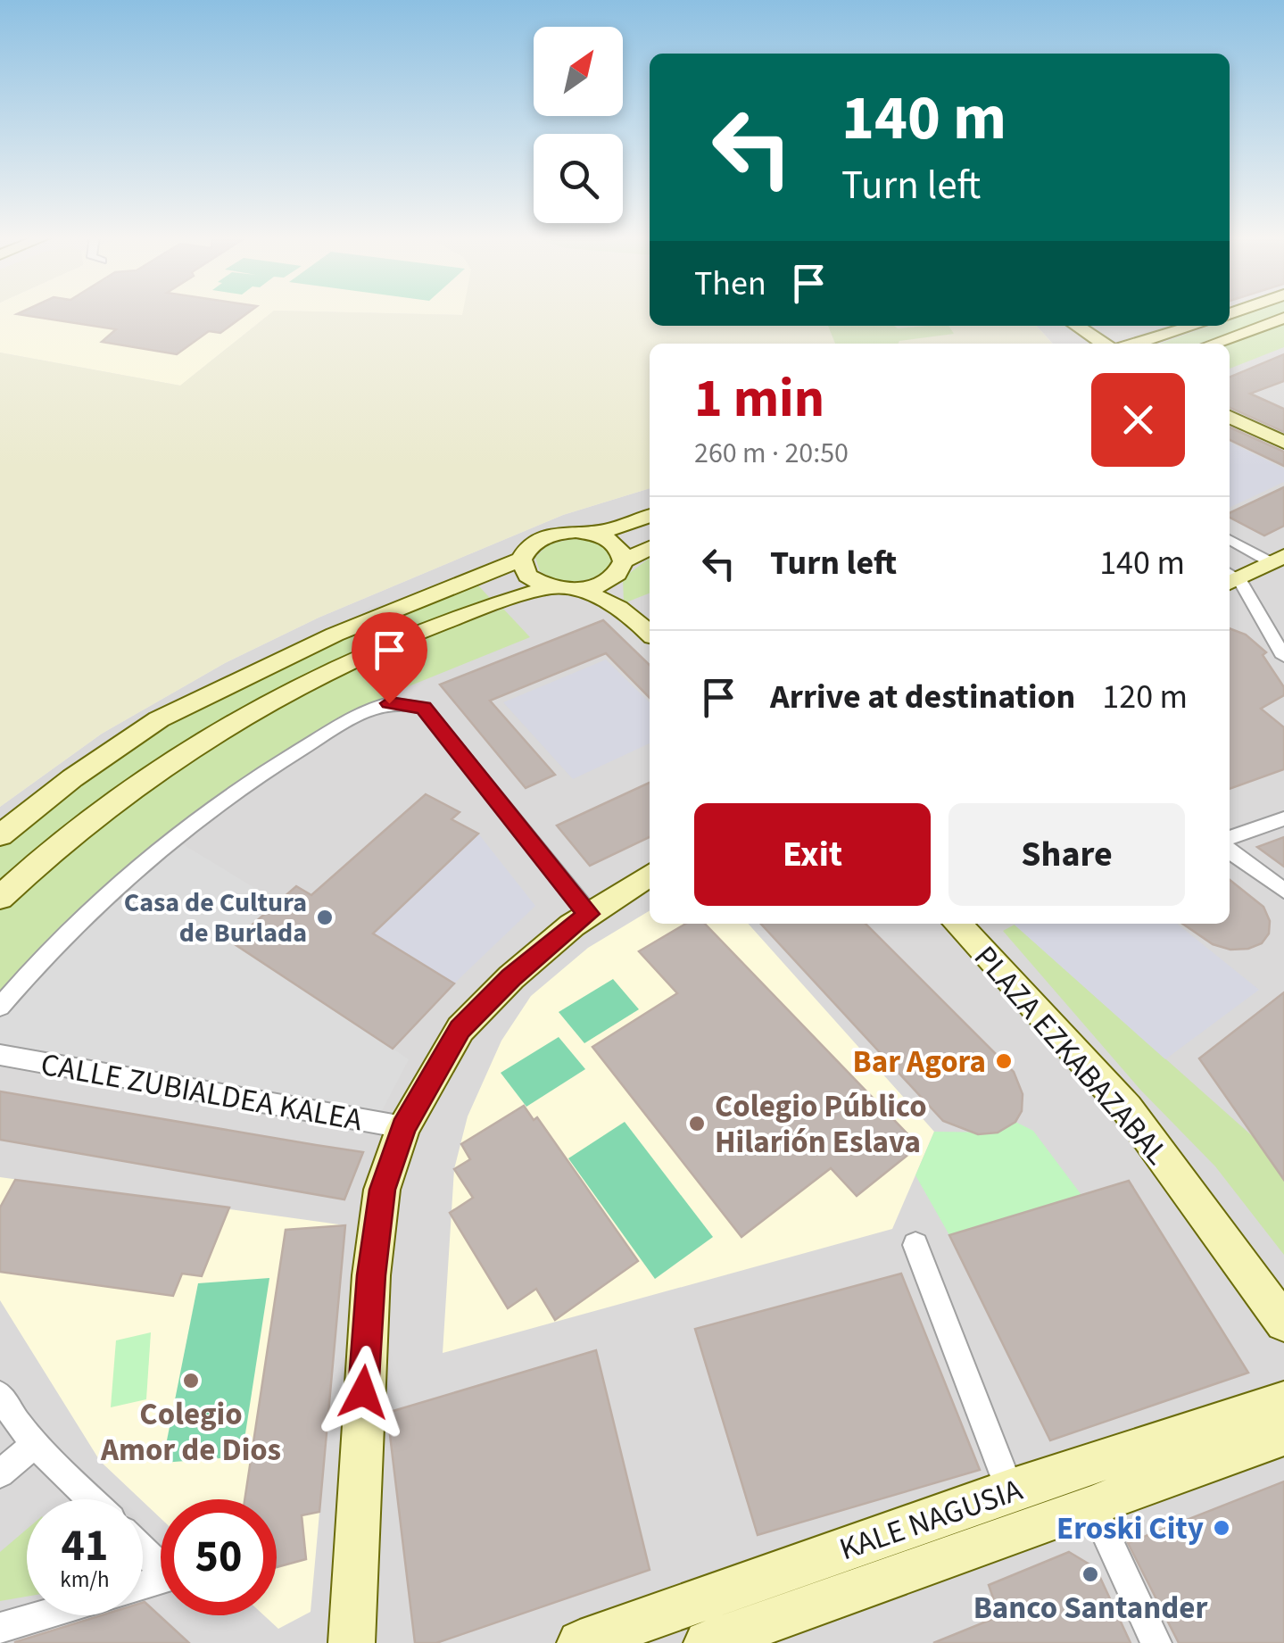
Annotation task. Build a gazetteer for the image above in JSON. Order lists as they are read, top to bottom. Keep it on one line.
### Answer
{"streets":{"main road":["PLAZA EZKABAZABAL","KALE NAGUSIA"],"street":["CALLE ZUBIALDEA KALEA"]},"places":["Casa de Cultura de Burlada","Bar Agora","Colegio Público Hilarión Eslava","Colegio Amor de Dios","Eroski City","Banco Santander"],"north":"top right","page":{"turn":["140 m","Turn left"],"then":"Then","heading":["1 min","260 m · 20:50"],"list":[{"name":"Turn left","value":"140 m"},{"name":"Arrive at destination","value":"120 m"}],"buttons":["Exit","Share"],"speed":"41 km/h","limit":"50"}}
